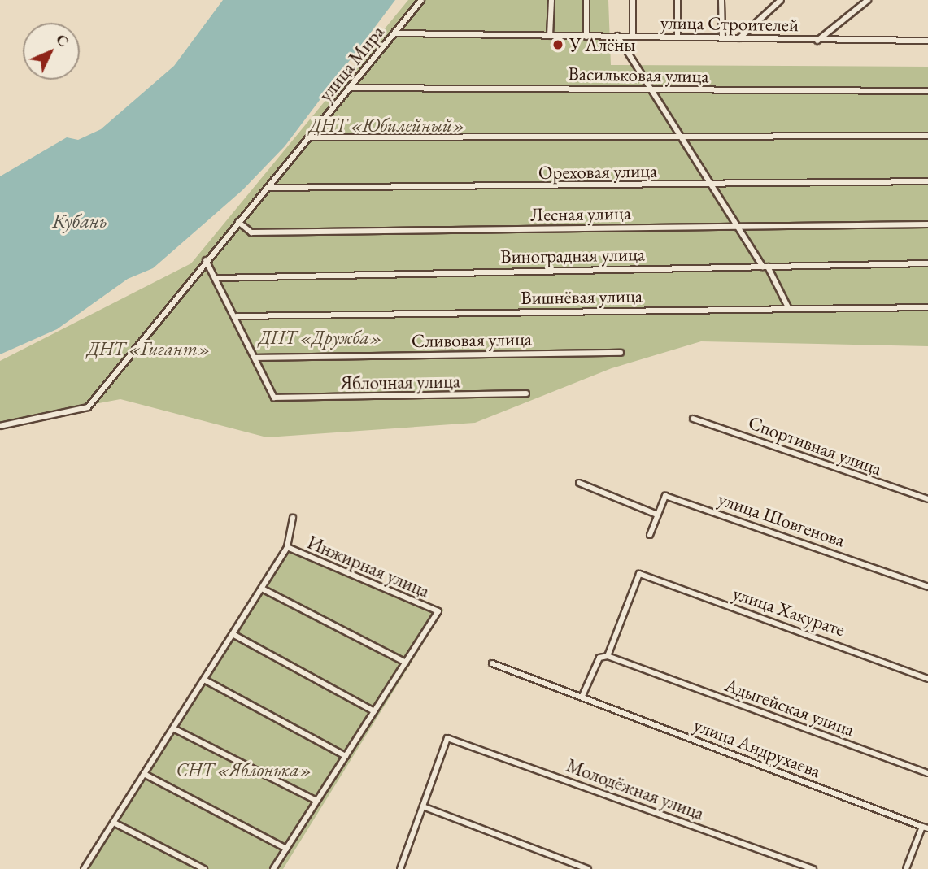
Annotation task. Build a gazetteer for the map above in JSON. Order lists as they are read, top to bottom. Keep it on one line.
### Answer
{"streets":{"street":["улица Строителей","улица Мира","Васильковая улица","Ореховая улица","Лесная улица","Виноградная улица","Вишнёвая улица","Сливовая улица","Яблочная улица","Спортивная улица","улица Шовгенова","Инжирная улица","улица Хакурате","Адыгейская улица","улица Андрухаева","Молодёжная улица"]},"crossings":[["улица Строителей","улица Мира"],["улица Мира","Васильковая улица"],["улица Мира","Ореховая улица"],["улица Мира","Лесная улица"],["Сливовая улица","Яблочная улица"],["улица Хакурате","Адыгейская улица"]],"water":["Кубань"],"parks":["ДНТ «Юбилейный»","ДНТ «Дружба»","ДНТ «Гигант»","СНТ «Яблонька»"],"places":["У Алёны"],"north":"top right"}
